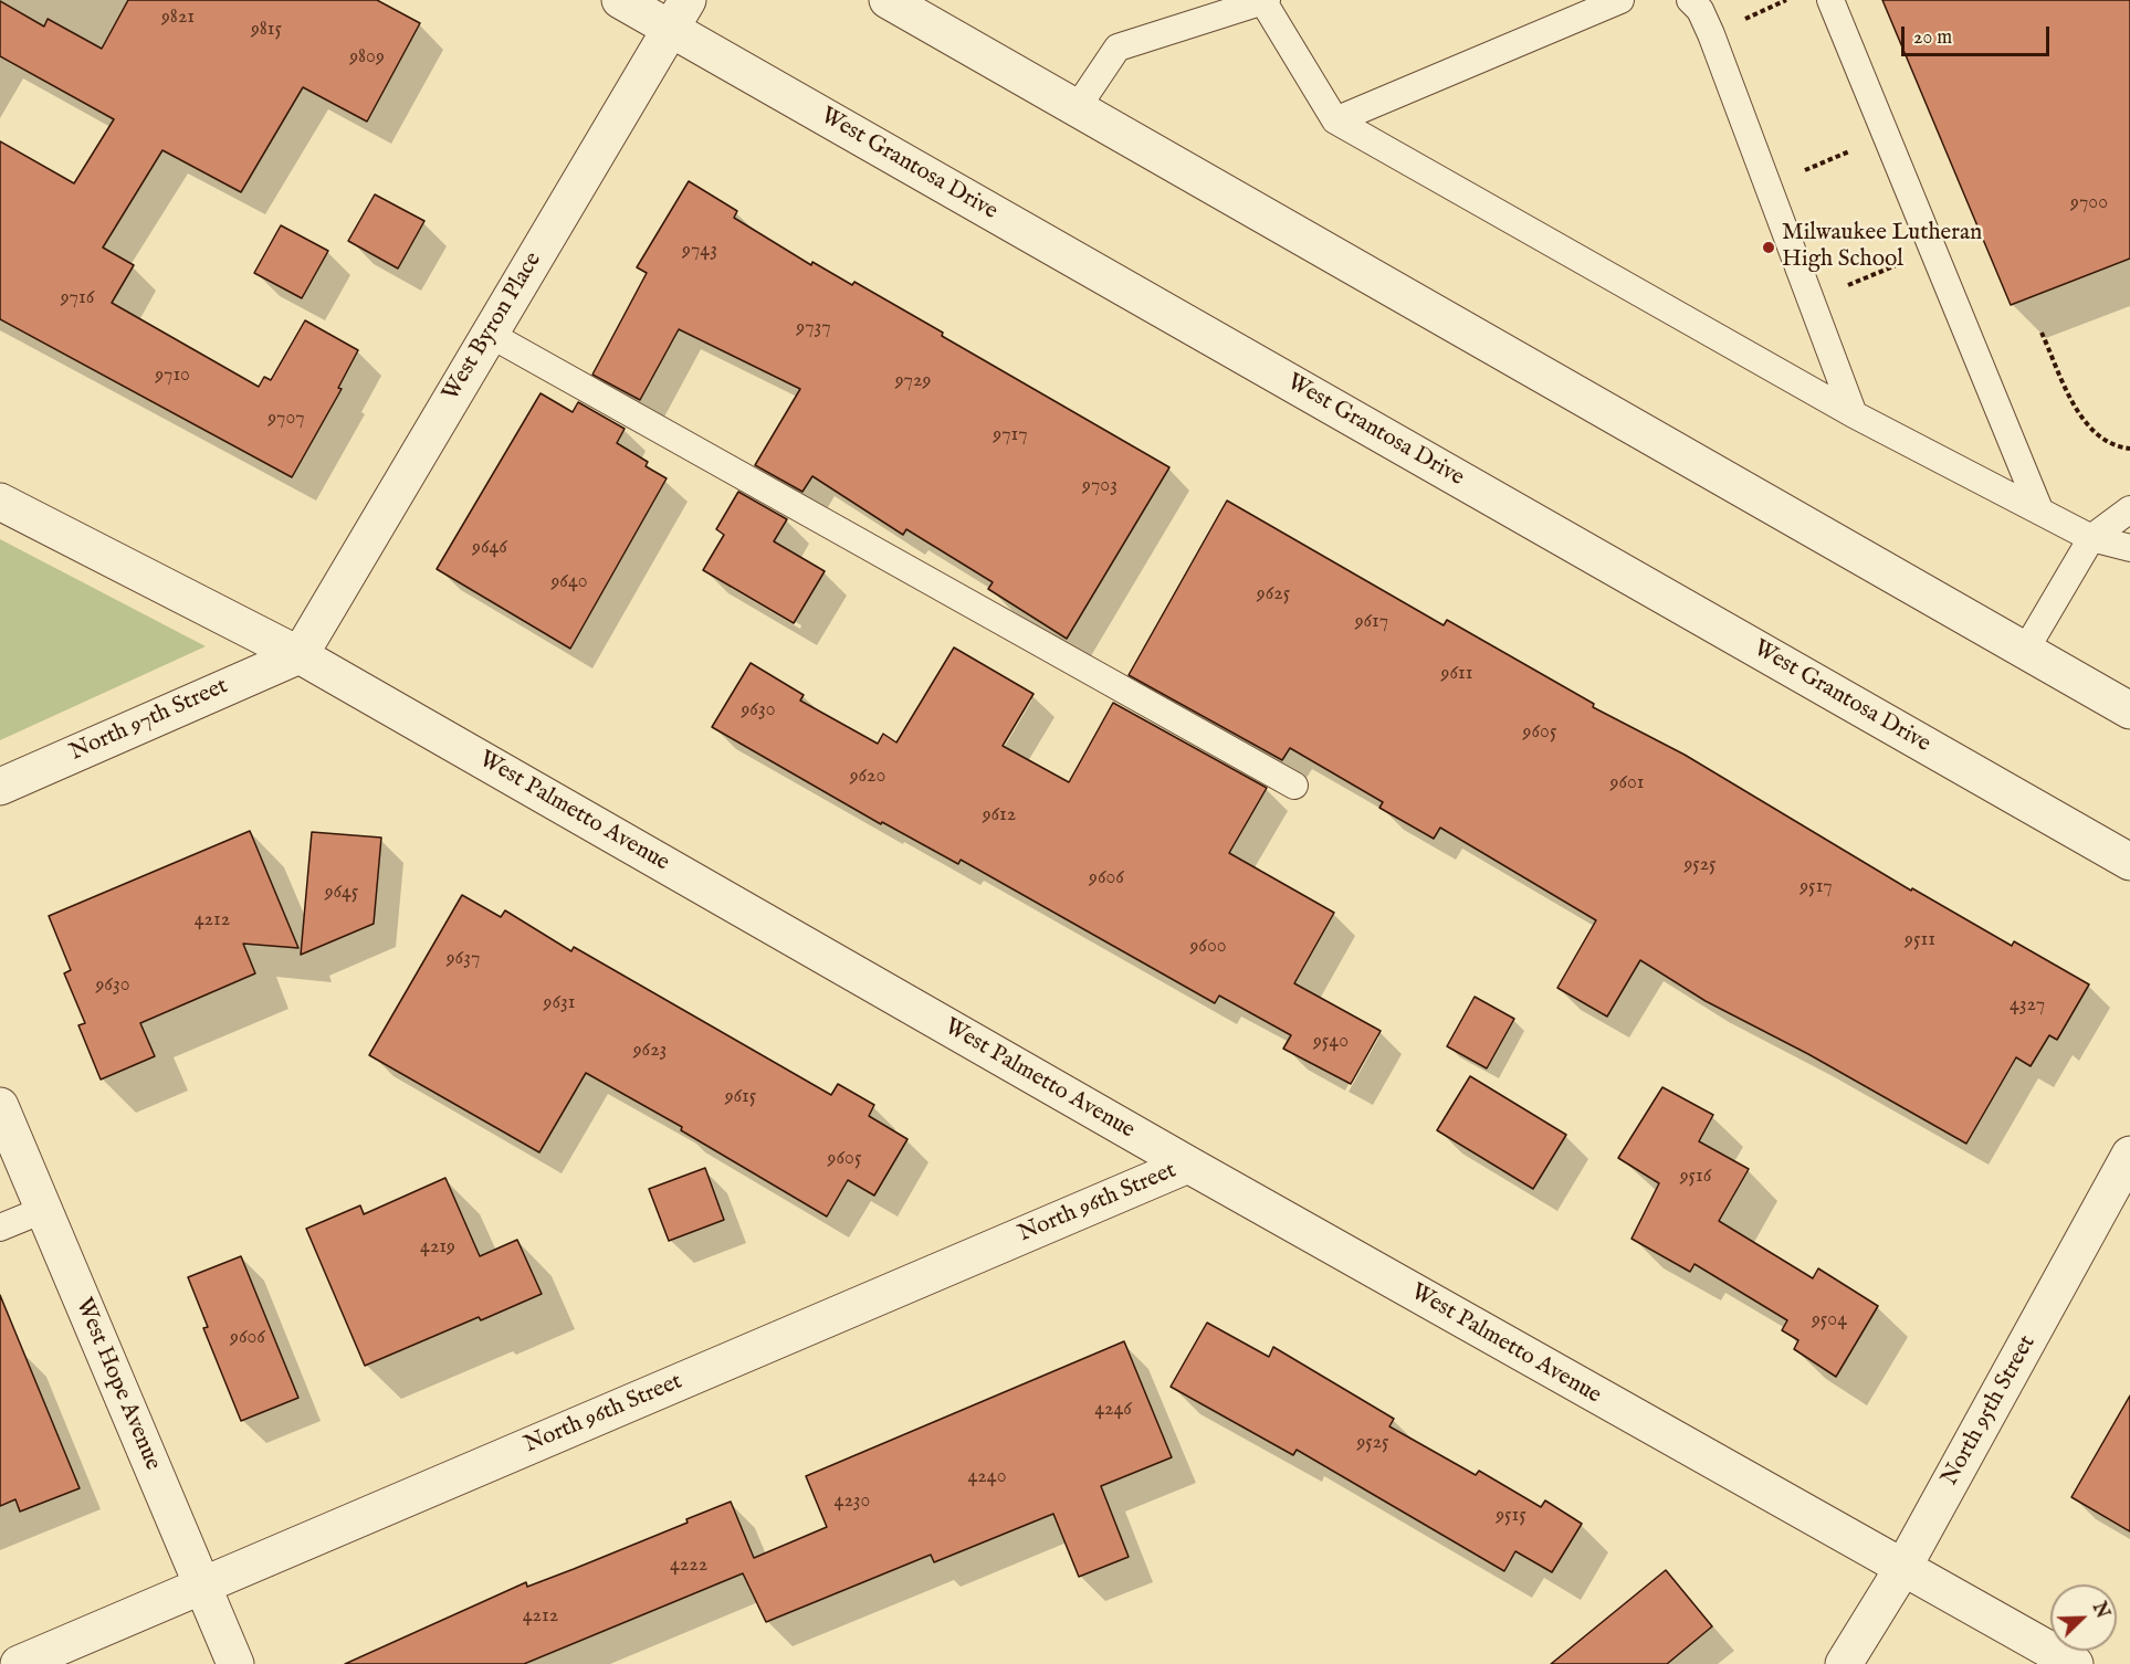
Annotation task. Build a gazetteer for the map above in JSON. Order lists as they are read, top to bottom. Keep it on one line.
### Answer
{"streets":{"street":["West Grantosa Drive","West Byron Place","North 97th Street","West Palmetto Avenue","North 96th Street","West Hope Avenue","North 95th Street"]},"crossings":[["West Grantosa Drive","West Byron Place"],["West Byron Place","North 97th Street"],["West Byron Place","West Palmetto Avenue"],["North 97th Street","West Palmetto Avenue"],["West Palmetto Avenue","North 96th Street"],["West Palmetto Avenue","North 95th Street"],["North 96th Street","West Hope Avenue"]],"places":["Milwaukee Lutheran High School"],"house_numbers":["9821","9815","9809","9700","9743","9716","9737","9710","9729","9707","9717","9703","9646","9640","9625","9617","9611","9630","9605","9620","9601","9612","9525","9606","9517","9645","4212","9511","9600","9637","9630","9631","4327","9540","9623","9615","9605","9516","4219","9504","9606","4246","9525","4240","4230","9515","4222","4212"],"scale_bar":"20 m","north":"top right"}
